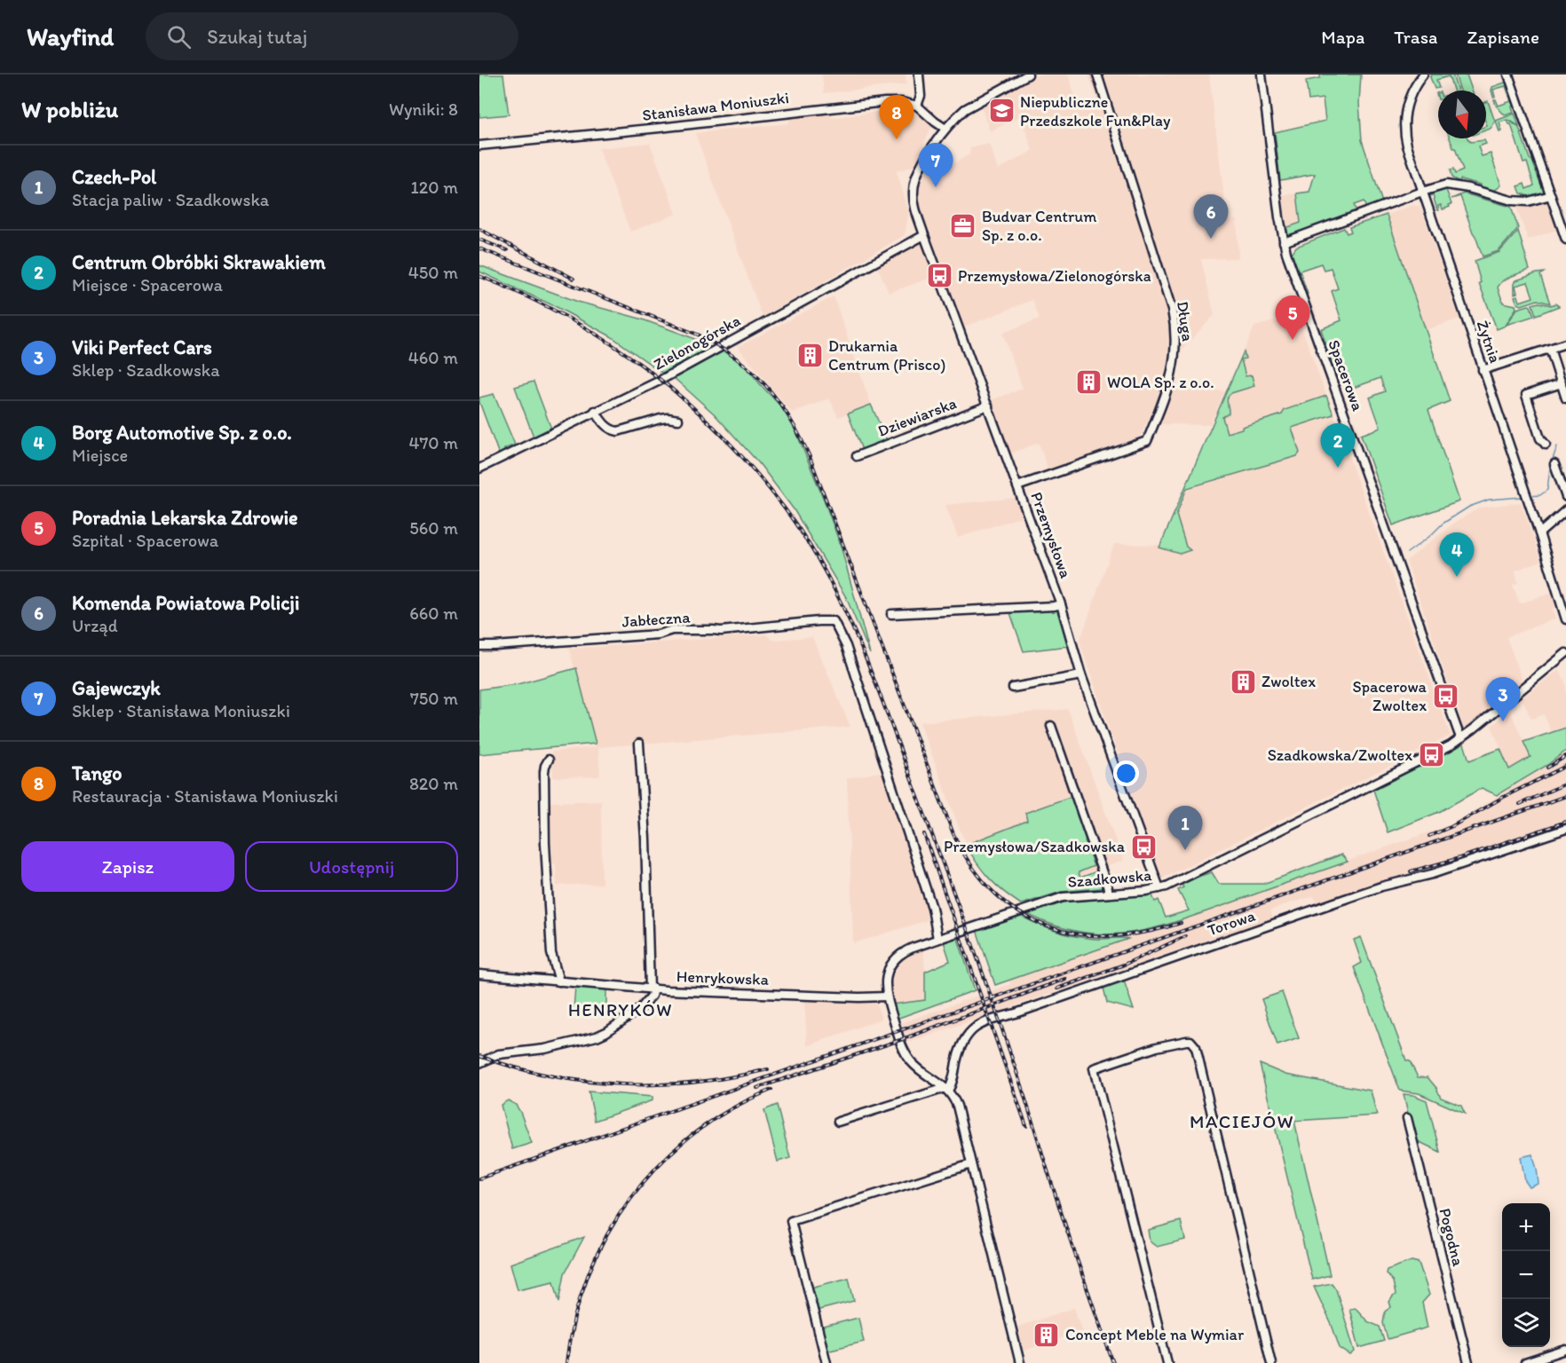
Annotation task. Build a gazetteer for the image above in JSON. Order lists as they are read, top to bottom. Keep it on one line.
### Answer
{"streets":{"street":["Stanisława Moniuszki","Długa","Żytnia","Zielonogórska","Spacerowa","Dziewiarska","Przemysłowa","Jabłeczna","Szadkowska","Torowa","Henrykowska","Pogodna"]},"crossings":[["Długa","Przemysłowa"],["Zielonogórska","Przemysłowa"],["Spacerowa","Szadkowska"],["Dziewiarska","Przemysłowa"],["Przemysłowa","Szadkowska"],["Jabłeczna","Szadkowska"],["Szadkowska","Torowa"],["Szadkowska","Henrykowska"]],"districts":["HENRYKÓW","MACIEJÓW"],"places":{"school or university":["Niepubliczne Przedszkole Fun&Play"],"office":["Budvar Centrum Sp. z o.o."],"bus stop":["Przemysłowa/Zielonogórska","Spacerowa Zwoltex","Szadkowska/Zwoltex","Przemysłowa/Szadkowska"],"building":["Drukarnia Centrum (Prisco)","WOLA Sp. z o.o.","Zwoltex","Concept Meble na Wymiar"]},"north":"bottom","page":{"header":"Wayfind","search":"Szukaj tutaj","nav":["Mapa","Trasa","Zapisane"],"heading":["W pobliżu","Wyniki: 8"],"pins":["8","7","6","5","2","4","3","1"],"list":[{"mark":"1","name":"Czech-Pol","note":"Stacja paliw · Szadkowska","value":"120 m"},{"mark":"2","name":"Centrum Obróbki Skrawakiem","note":"Miejsce · Spacerowa","value":"450 m"},{"mark":"3","name":"Viki Perfect Cars","note":"Sklep · Szadkowska","value":"460 m"},{"mark":"4","name":"Borg Automotive Sp. z o.o.","note":"Miejsce","value":"470 m"},{"mark":"5","name":"Poradnia Lekarska Zdrowie","note":"Szpital · Spacerowa","value":"560 m"},{"mark":"6","name":"Komenda Powiatowa Policji","note":"Urząd","value":"660 m"},{"mark":"7","name":"Gajewczyk","note":"Sklep · Stanisława Moniuszki","value":"750 m"},{"mark":"8","name":"Tango","note":"Restauracja · Stanisława Moniuszki","value":"820 m"}],"buttons":["Zapisz","Udostępnij"],"map_buttons":["+","−"]}}
